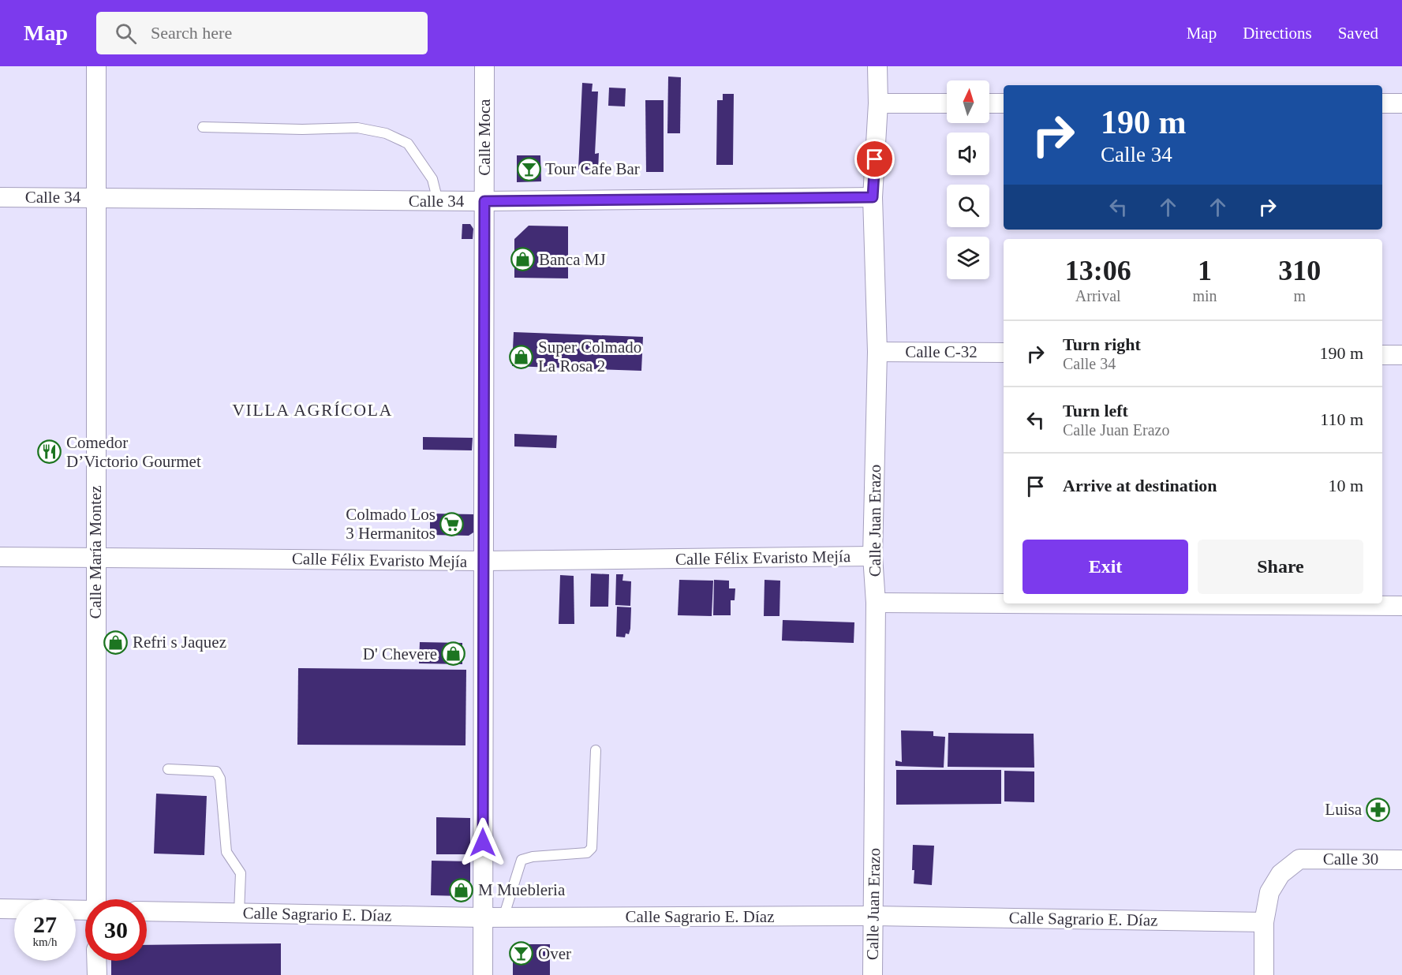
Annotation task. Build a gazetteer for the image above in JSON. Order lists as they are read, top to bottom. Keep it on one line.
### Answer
{"streets":{"street":["Calle Moca","Calle 34","Calle C-32","Calle Juan Erazo","Calle María Montez","Calle Félix Evaristo Mejía","Calle 30","Calle Sagrario E. Díaz"]},"crossings":[["Calle Moca","Calle 34"],["Calle Moca","Calle Félix Evaristo Mejía"],["Calle Moca","Calle Sagrario E. Díaz"],["Calle 34","Calle Juan Erazo"],["Calle 34","Calle María Montez"],["Calle C-32","Calle Juan Erazo"],["Calle Juan Erazo","Calle Félix Evaristo Mejía"],["Calle Juan Erazo","Calle Sagrario E. Díaz"],["Calle María Montez","Calle Félix Evaristo Mejía"],["Calle 30","Calle Sagrario E. Díaz"]],"districts":["VILLA AGRÍCOLA"],"places":{"bar":["Tour Cafe Bar","Over"],"shop":["Banca MJ","Super Colmado La Rosa 2","Refri s Jaquez","D' Chevere","M Muebleria"],"restaurant":["Comedor D’Victorio Gourmet"],"supermarket":["Colmado Los 3 Hermanitos"],"pharmacy":["Luisa"]},"north":"top","page":{"header":"Map","search":"Search here","nav":["Map","Directions","Saved"],"turn":["190 m","Calle 34"],"eta":["13:06","Arrival","1","min","310","m"],"list":[{"name":"Turn right","note":"Calle 34","value":"190 m"},{"name":"Turn left","note":"Calle Juan Erazo","value":"110 m"},{"name":"Arrive at destination","value":"10 m"}],"buttons":["Exit","Share"],"speed":"27 km/h","limit":"30"}}
